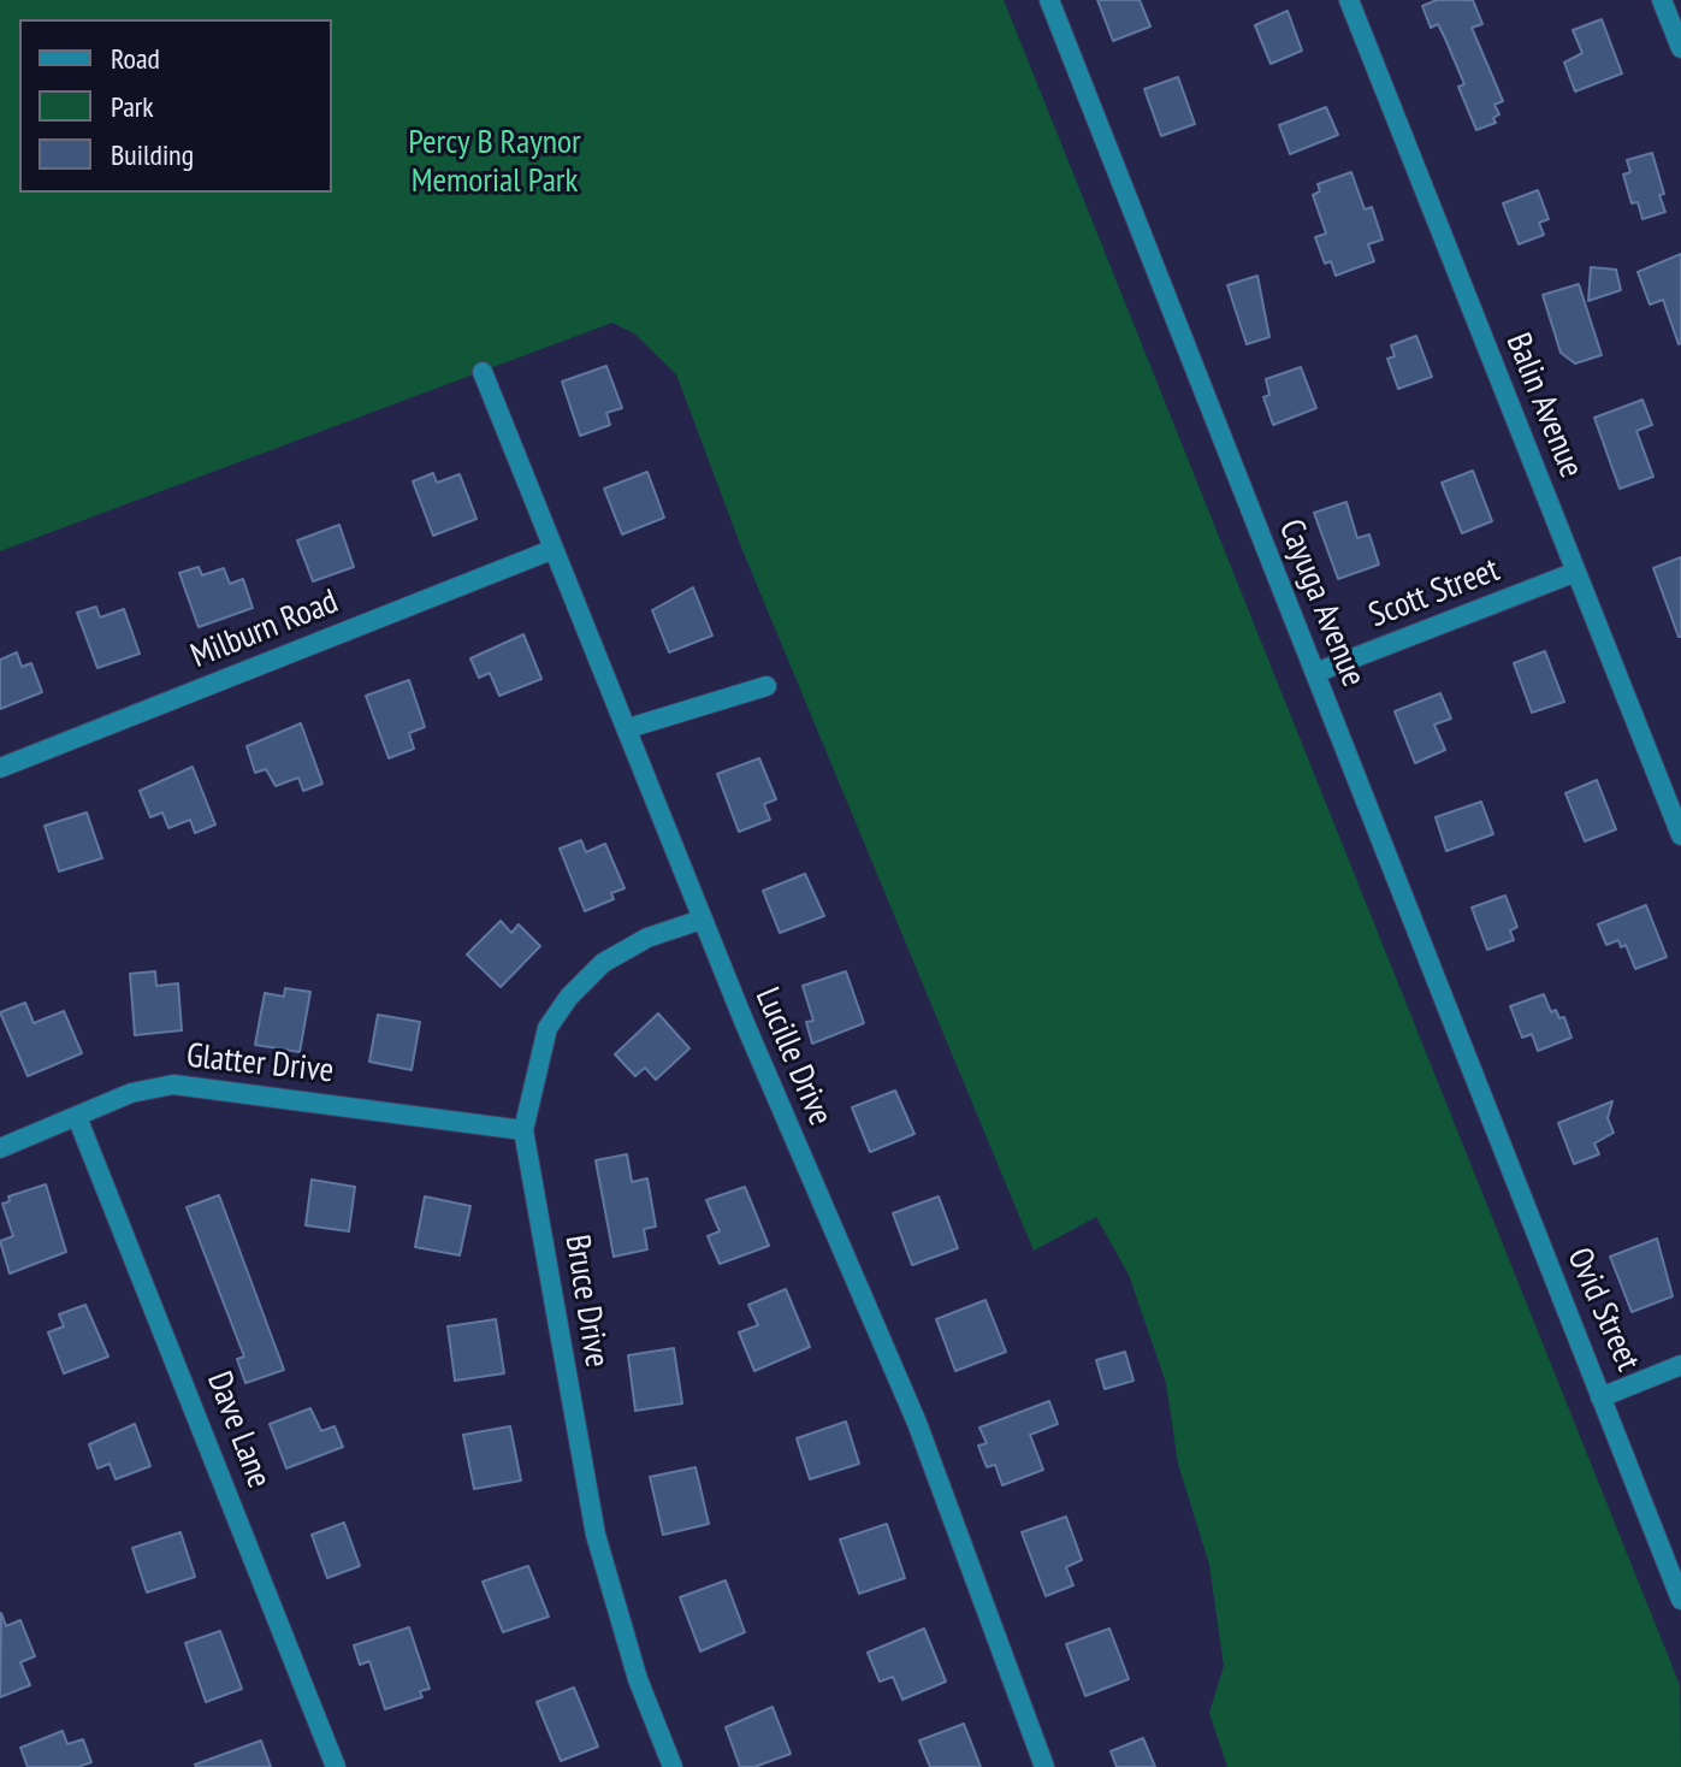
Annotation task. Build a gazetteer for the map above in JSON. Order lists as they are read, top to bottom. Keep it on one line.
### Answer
{"streets":{"street":["Balin Avenue","Scott Street","Cayuga Avenue","Milburn Road","Lucille Drive","Glatter Drive","Bruce Drive","Ovid Street","Dave Lane"]},"crossings":[["Balin Avenue","Scott Street"],["Scott Street","Cayuga Avenue"],["Cayuga Avenue","Ovid Street"],["Milburn Road","Lucille Drive"],["Lucille Drive","Bruce Drive"],["Glatter Drive","Bruce Drive"],["Glatter Drive","Dave Lane"]],"parks":["Percy B Raynor Memorial Park"],"legend":["Road","Park","Building"]}
